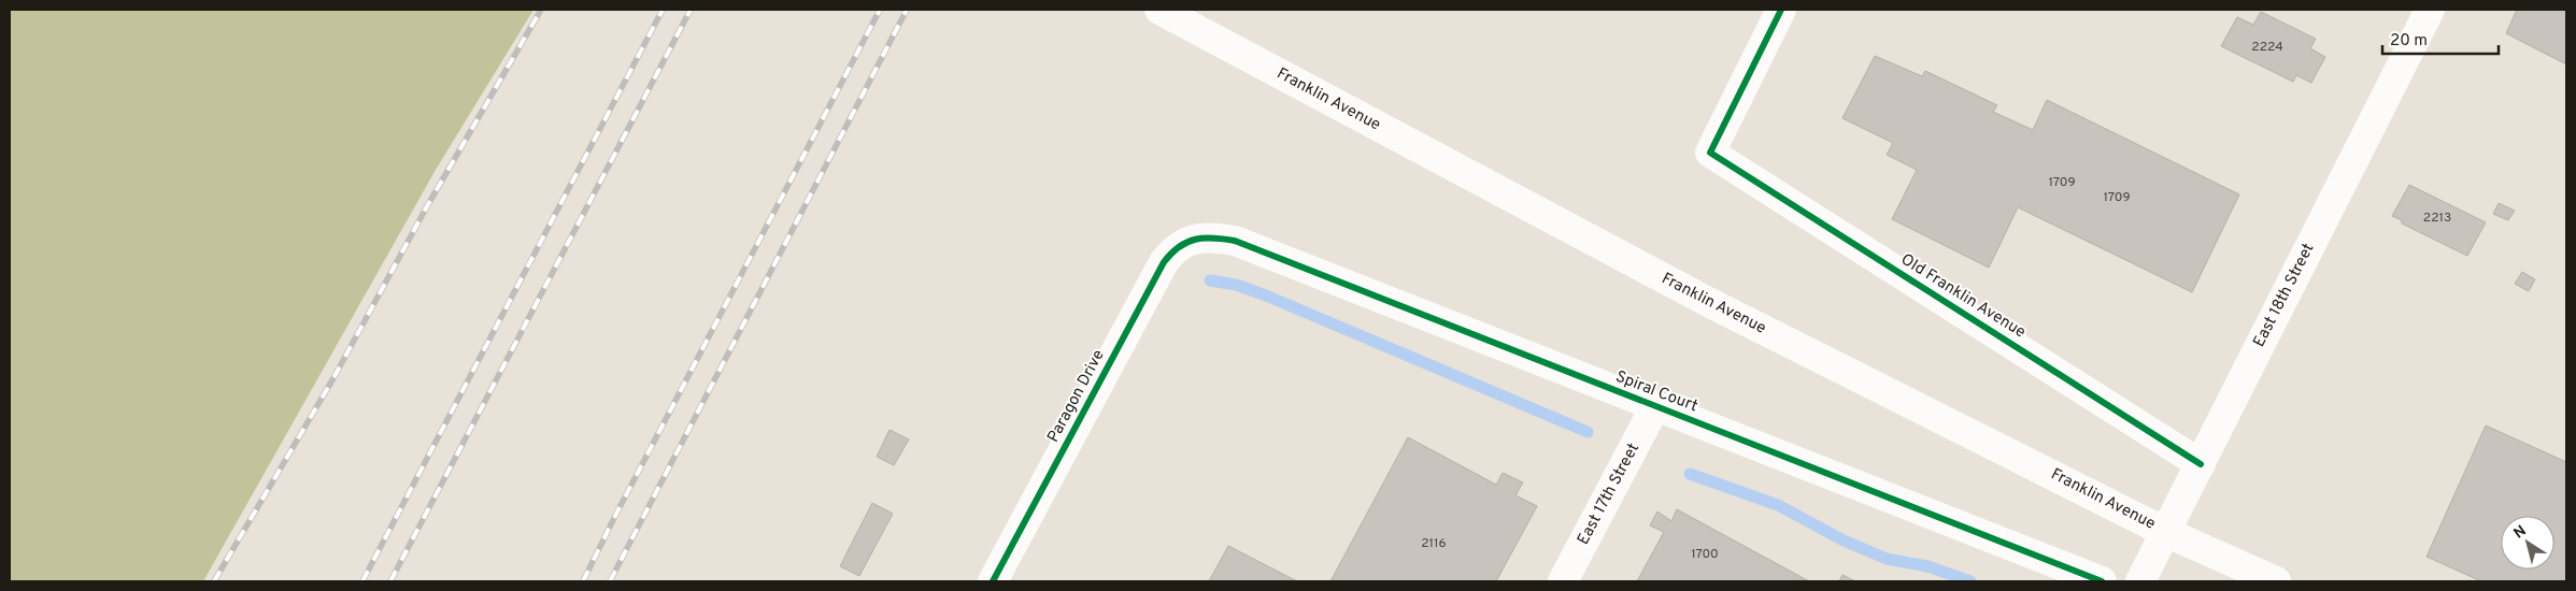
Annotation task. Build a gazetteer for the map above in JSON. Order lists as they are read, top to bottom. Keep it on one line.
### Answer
{"streets":{"street":["Franklin Avenue","East 18th Street","Old Franklin Avenue","Spiral Court","Paragon Drive","East 17th Street"]},"crossings":[["Franklin Avenue","East 18th Street"],["East 18th Street","Old Franklin Avenue"],["Spiral Court","Paragon Drive"],["Spiral Court","East 17th Street"]],"house_numbers":["2224","1709","1709","2213","2116","1700"],"scale_bar":"20 m","north":"top left"}
